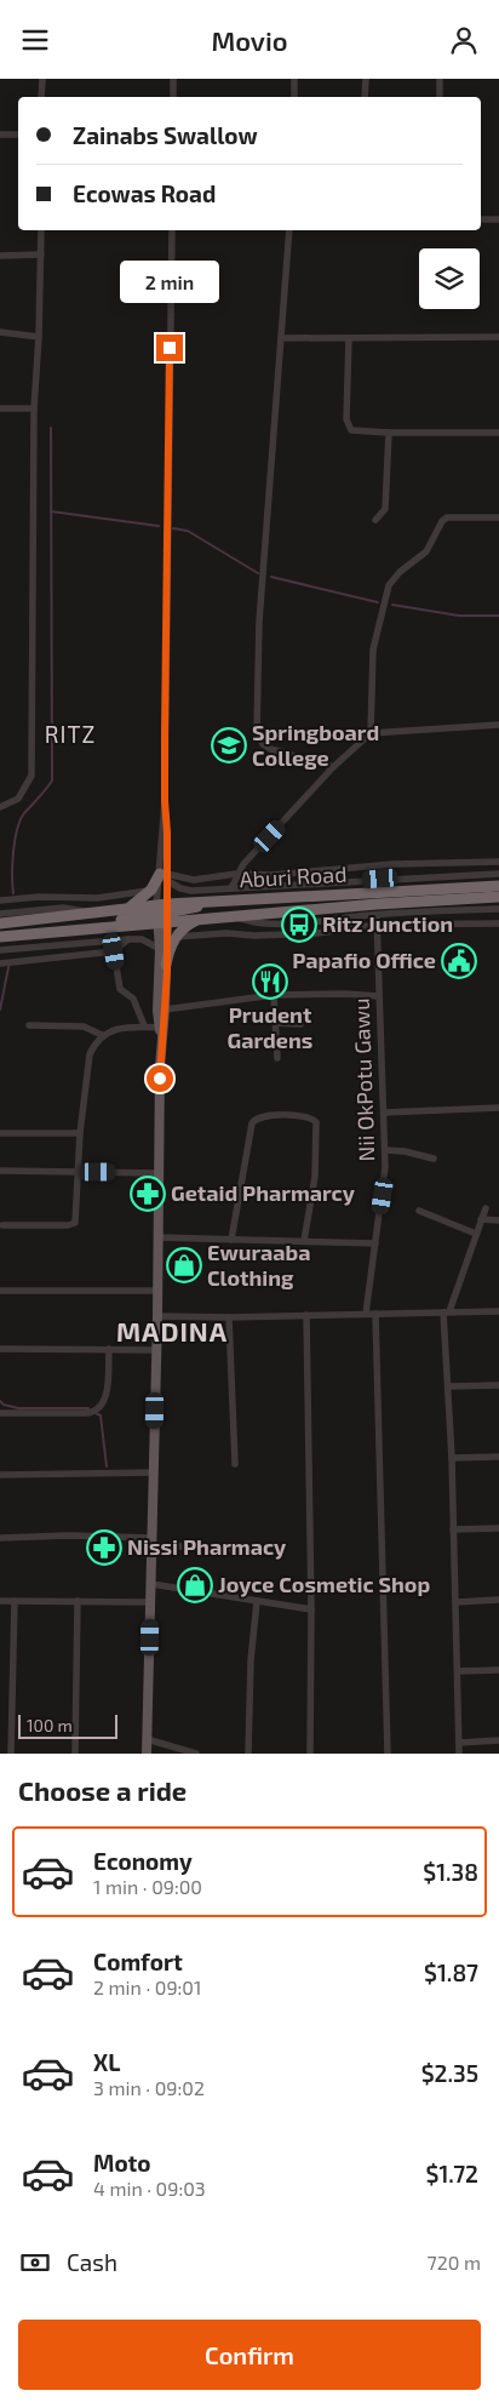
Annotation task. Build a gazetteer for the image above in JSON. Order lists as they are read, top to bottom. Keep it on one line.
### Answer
{"streets":{"highway":["Aburi Road"],"street":["Nii OkPotu Gawu"]},"districts":["RITZ","MADINA"],"places":{"school or university":["Springboard College"],"bus stop":["Ritz Junction"],"public building":["Papafio Office"],"restaurant":["Prudent Gardens"],"pharmacy":["Getaid Pharmarcy","Nissi Pharmacy"],"shop":["Ewuraaba Clothing","Joyce Cosmetic Shop"]},"scale_bar":"100 m","page":{"header":"Movio","banner":["Zainabs Swallow","Ecowas Road"],"bubble":"2 min","scale":"100 m","heading":"Choose a ride","list":[{"name":"Economy","note":"1 min · 09:00","value":"$1.38"},{"name":"Comfort","note":"2 min · 09:01","value":"$1.87"},{"name":"XL","note":"3 min · 09:02","value":"$2.35"},{"name":"Moto","note":"4 min · 09:03","value":"$1.72"}],"pay":["Cash","720 m"],"buttons":"Confirm"}}
